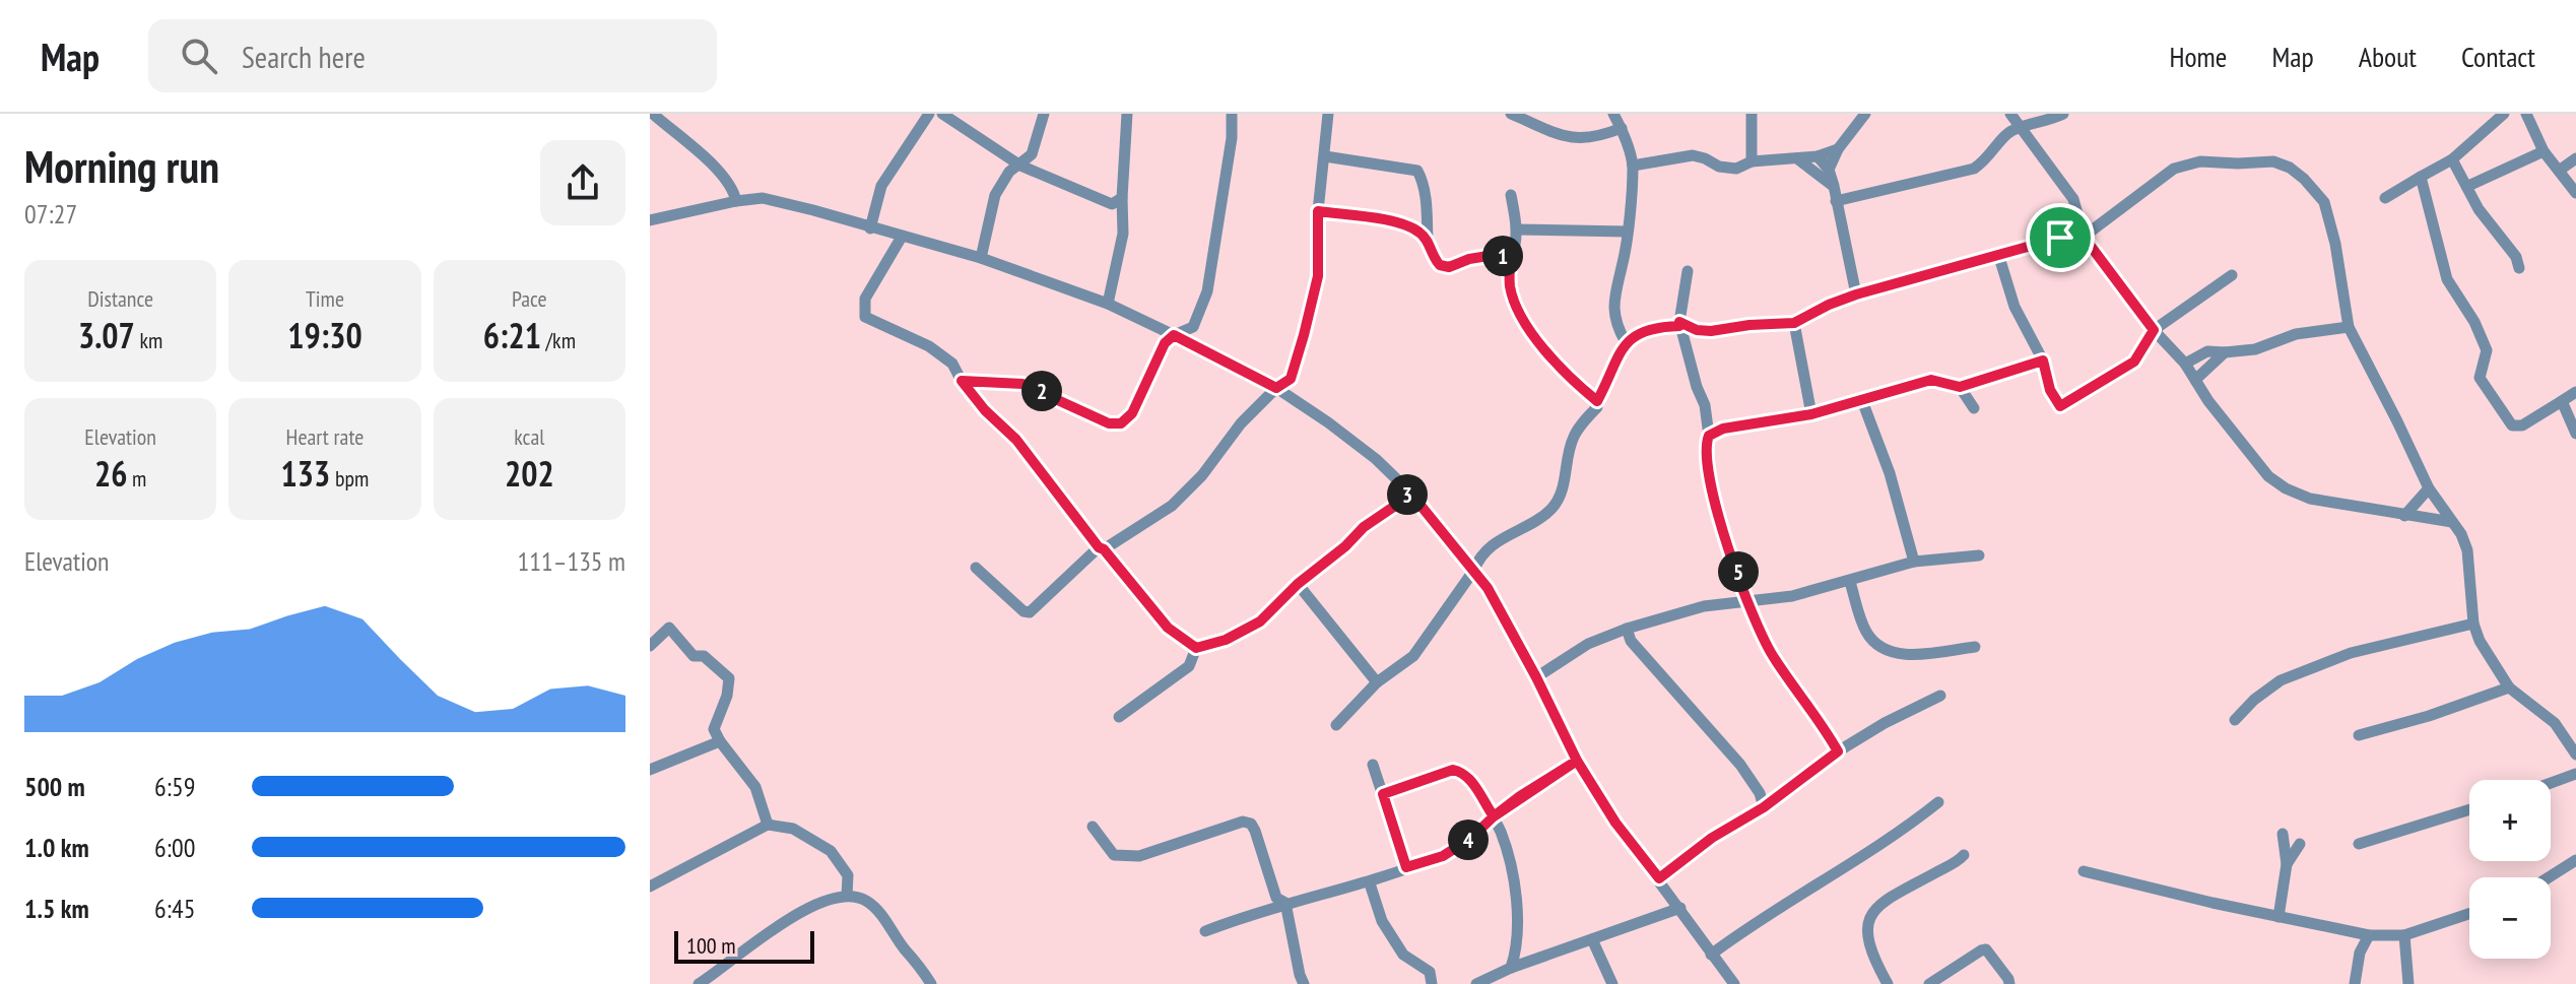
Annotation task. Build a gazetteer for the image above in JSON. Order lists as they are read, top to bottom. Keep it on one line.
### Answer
{"scale_bar":"100 m","page":{"header":"Map","search":"Search here","nav":["Home","Map","About","Contact"],"heading":["Morning run","07:27"],"pins":["1","2","3","5","4"],"stats":[["Distance","3.07 km"],["Time","19:30"],["Pace","6:21 /km"],["Elevation","26 m"],["Heart rate","133 bpm"],["kcal","202"]],"chart":["Elevation","111–135 m"],"list":[{"name":"500 m","note":"6:59"},{"name":"1.0 km","note":"6:00"},{"name":"1.5 km","note":"6:45"}],"map_buttons":["+","−"],"scale":"100 m"}}
